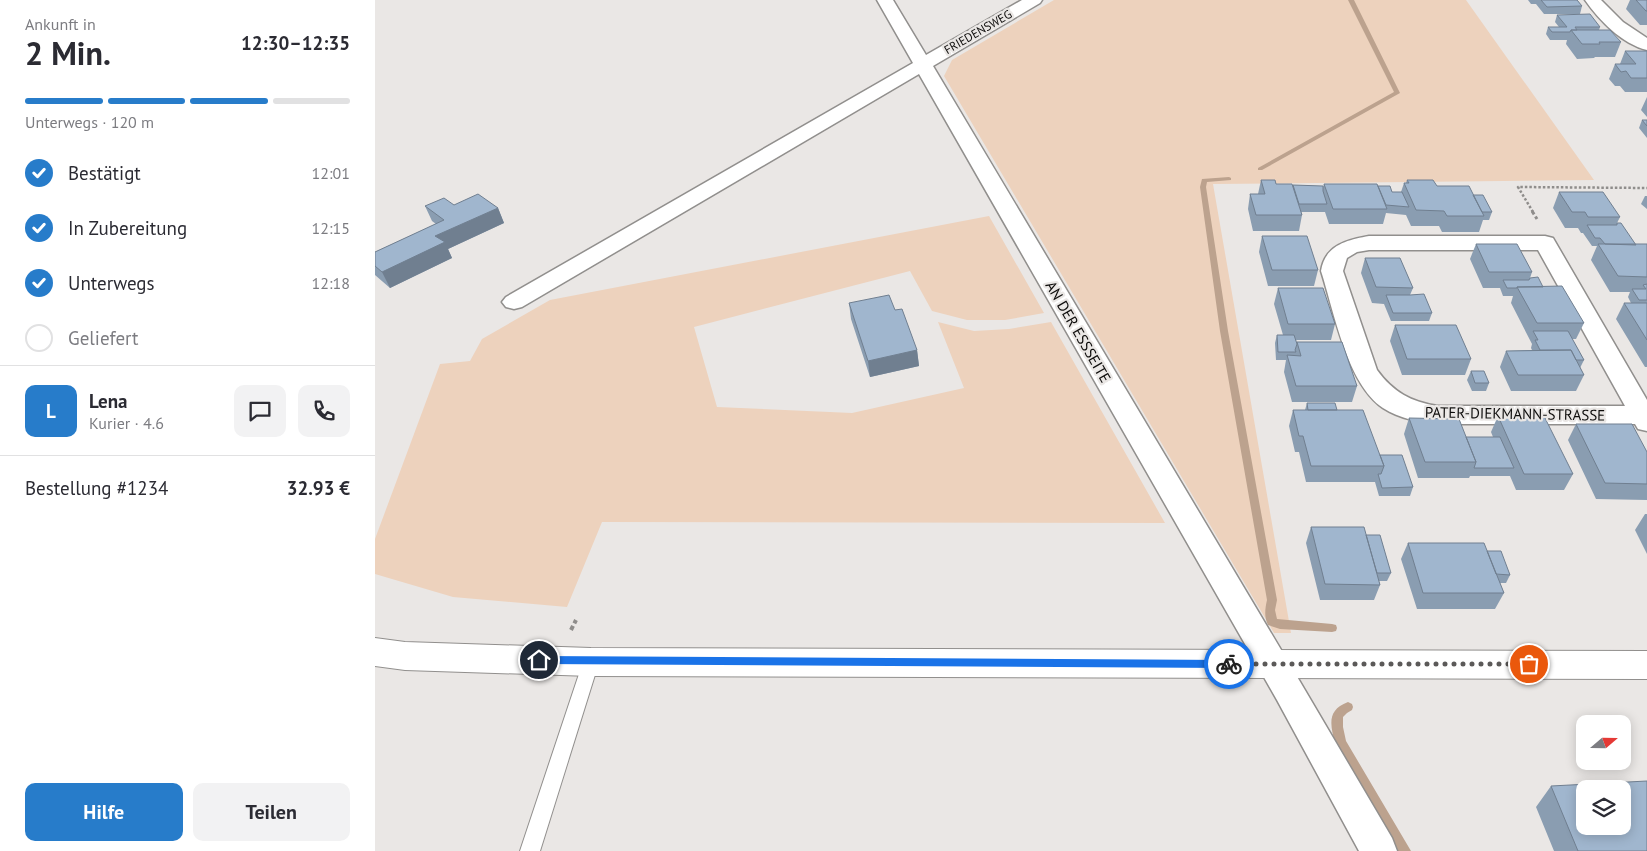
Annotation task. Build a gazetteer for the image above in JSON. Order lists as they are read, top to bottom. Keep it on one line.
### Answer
{"streets":{"street":["FRIEDENSWEG","AN DER ESSSEITE","PATER-DIEKMANN-STRASSE"]},"crossings":[["FRIEDENSWEG","AN DER ESSSEITE"]],"north":"right","page":{"heading":["2 Min.","Ankunft in","12:30–12:35"],"panel":["Lena","Kurier · 4.6","Bestellung #1234","32.93 €"],"bar":"Unterwegs · 120 m","list":[["Bestätigt","12:01"],["In Zubereitung","12:15"],["Unterwegs","12:18"],"Geliefert"],"round":"L","buttons":["Hilfe","Teilen"]}}
